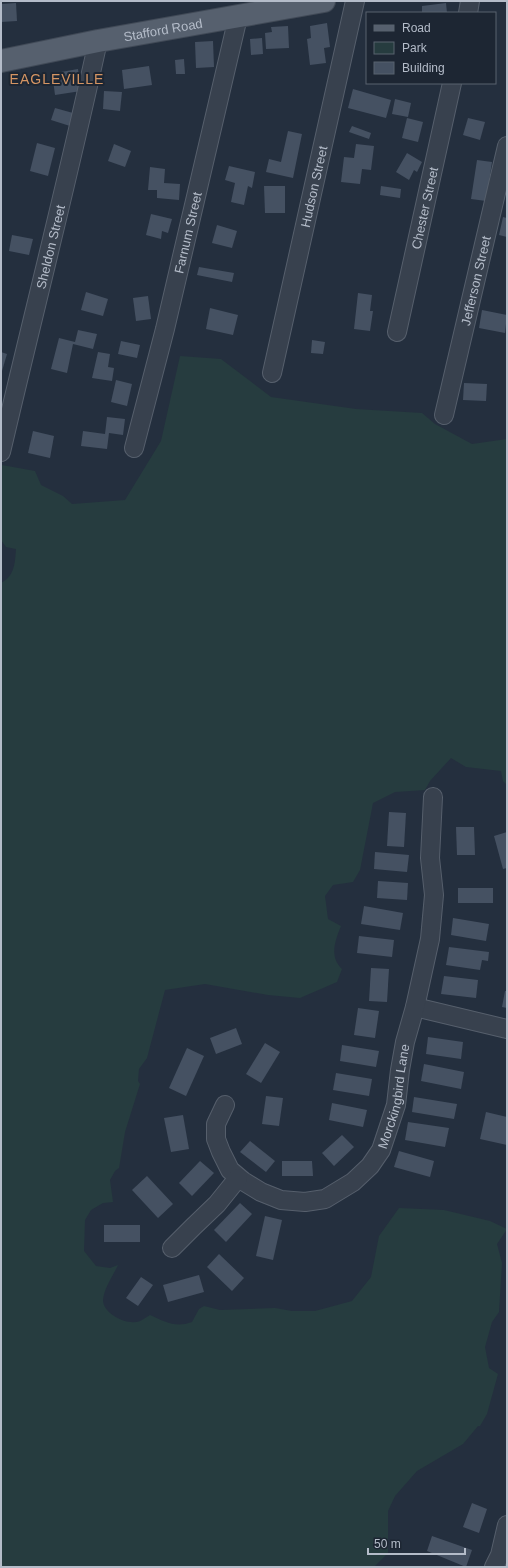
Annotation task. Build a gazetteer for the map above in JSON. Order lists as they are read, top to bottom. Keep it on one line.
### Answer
{"streets":{"main road":["Stafford Road"],"street":["Hudson Street","Chester Street","Farnum Street","Sheldon Street","Jefferson Street","Morckingbird Lane"]},"crossings":[["Stafford Road","Farnum Street"],["Stafford Road","Sheldon Street"]],"districts":["EAGLEVILLE"],"legend":["Road","Park","Building"],"scale_bar":"50 m"}
